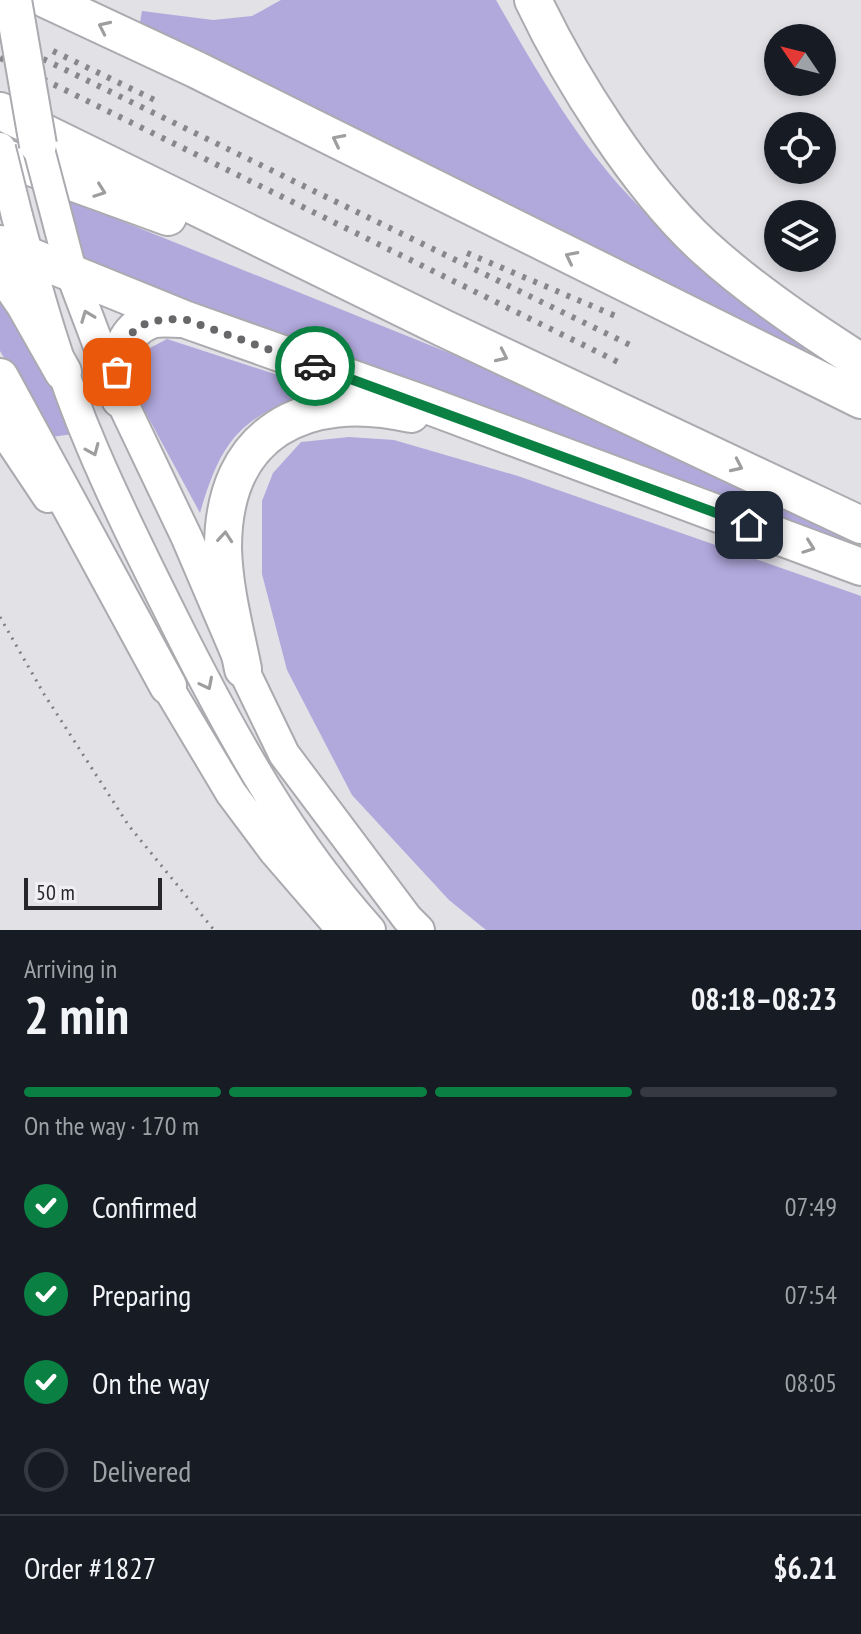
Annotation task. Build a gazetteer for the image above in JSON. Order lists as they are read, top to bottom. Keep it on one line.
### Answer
{"scale_bar":"50 m","north":"top left","page":{"scale":"50 m","heading":["2 min","Arriving in","08:18–08:23"],"panel":["Order #1827","$6.21"],"bar":"On the way · 170 m","list":[["Confirmed","07:49"],["Preparing","07:54"],["On the way","08:05"],"Delivered"]}}
